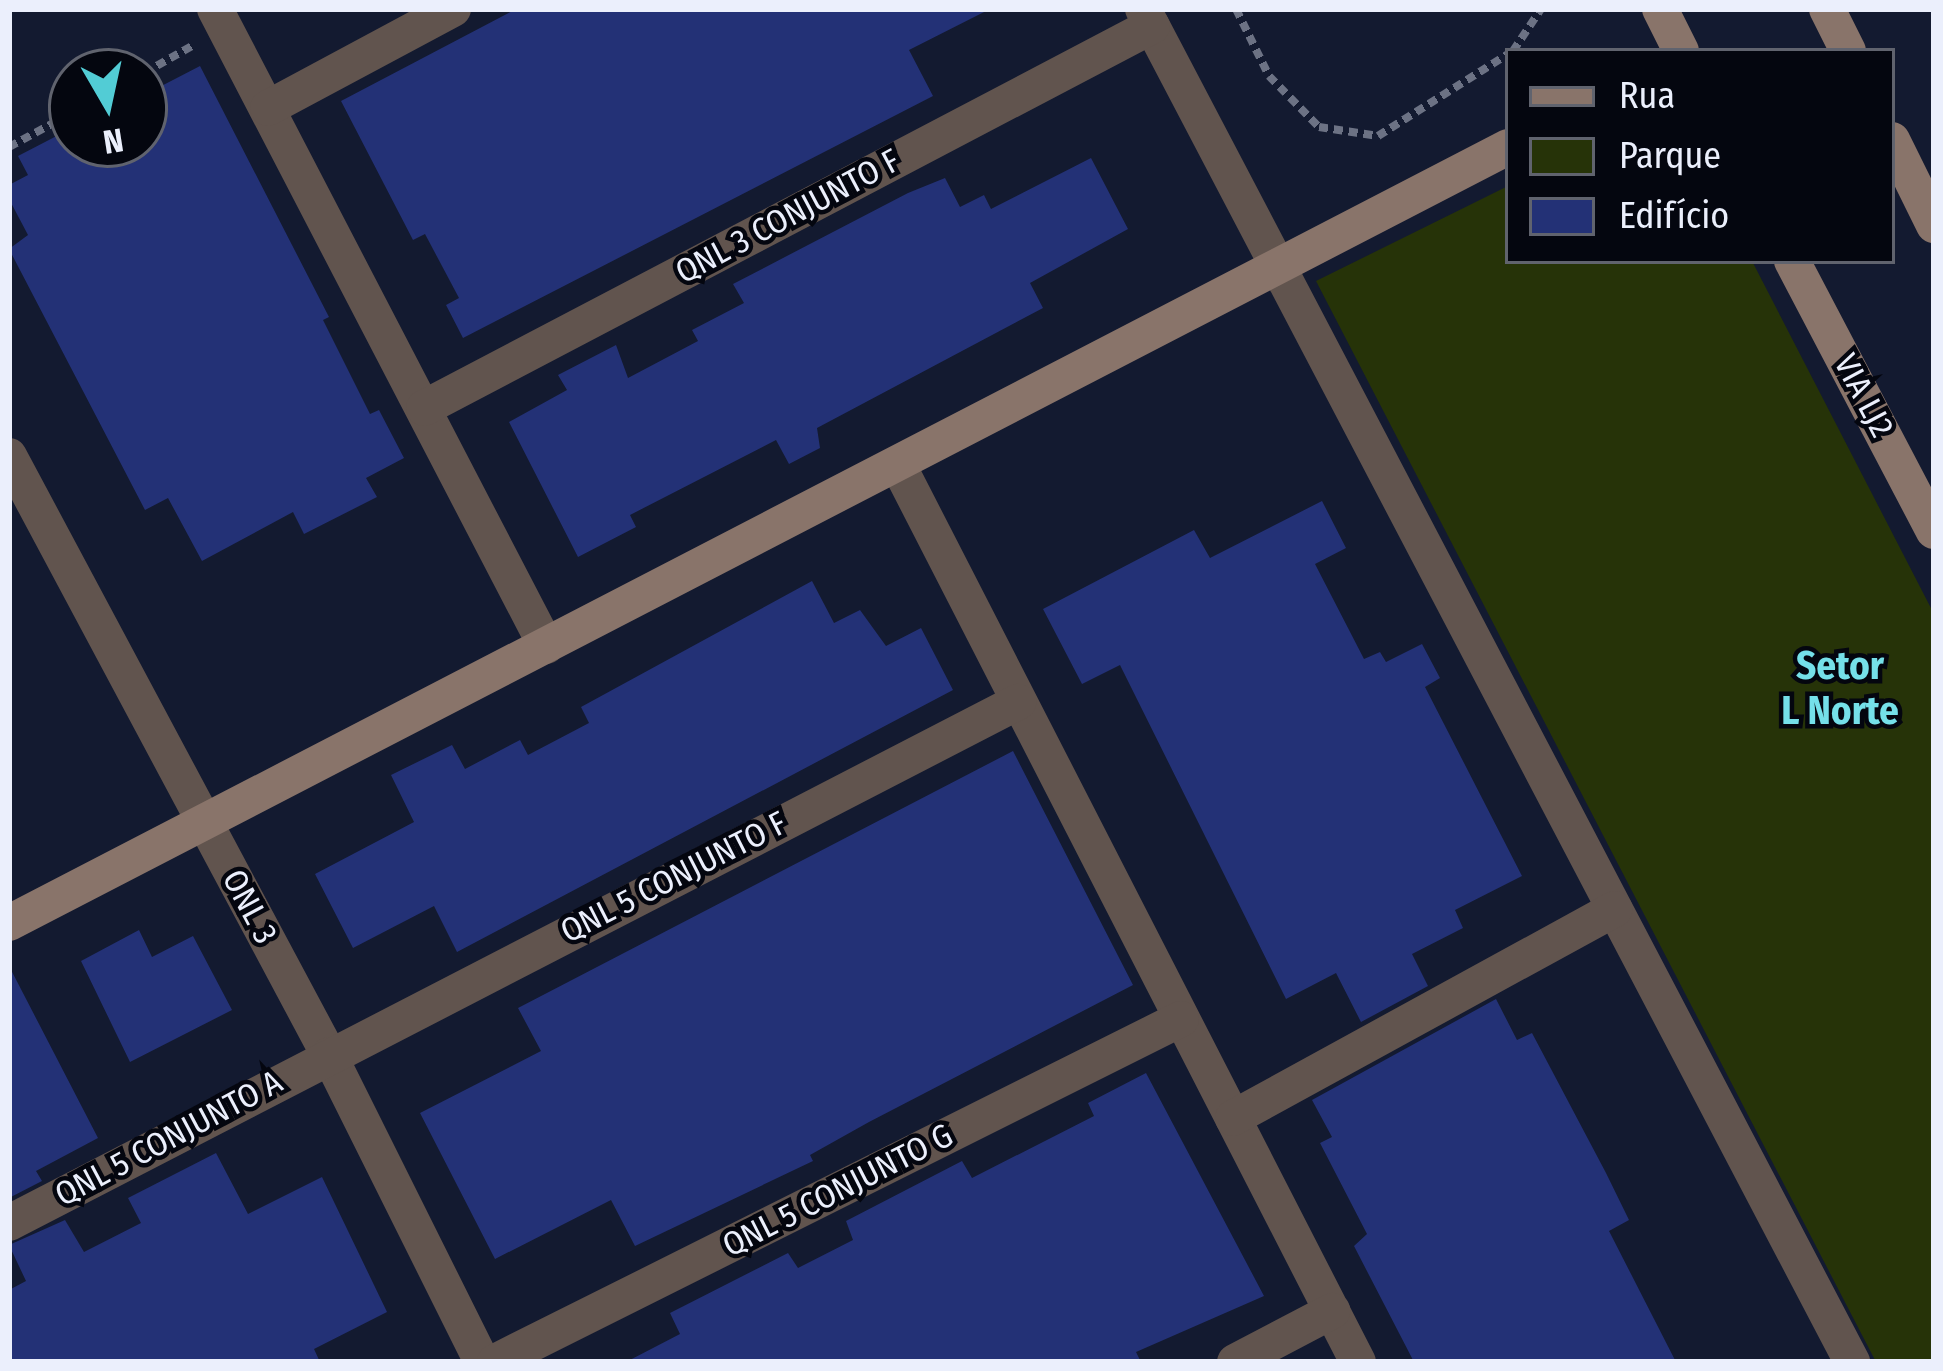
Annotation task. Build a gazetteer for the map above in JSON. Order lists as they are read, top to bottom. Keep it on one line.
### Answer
{"streets":{"street":["QNL 3 CONJUNTO F","VIA LJ2","QNL 5 CONJUNTO F","ONL 3","QNL 5 CONJUNTO A","QNL 5 CONJUNTO G"]},"crossings":[["QNL 5 CONJUNTO F","ONL 3"],["QNL 5 CONJUNTO F","QNL 5 CONJUNTO A"],["ONL 3","QNL 5 CONJUNTO A"]],"districts":["Setor L Norte"],"legend":["Rua","Parque","Edifício"],"north":"bottom"}
